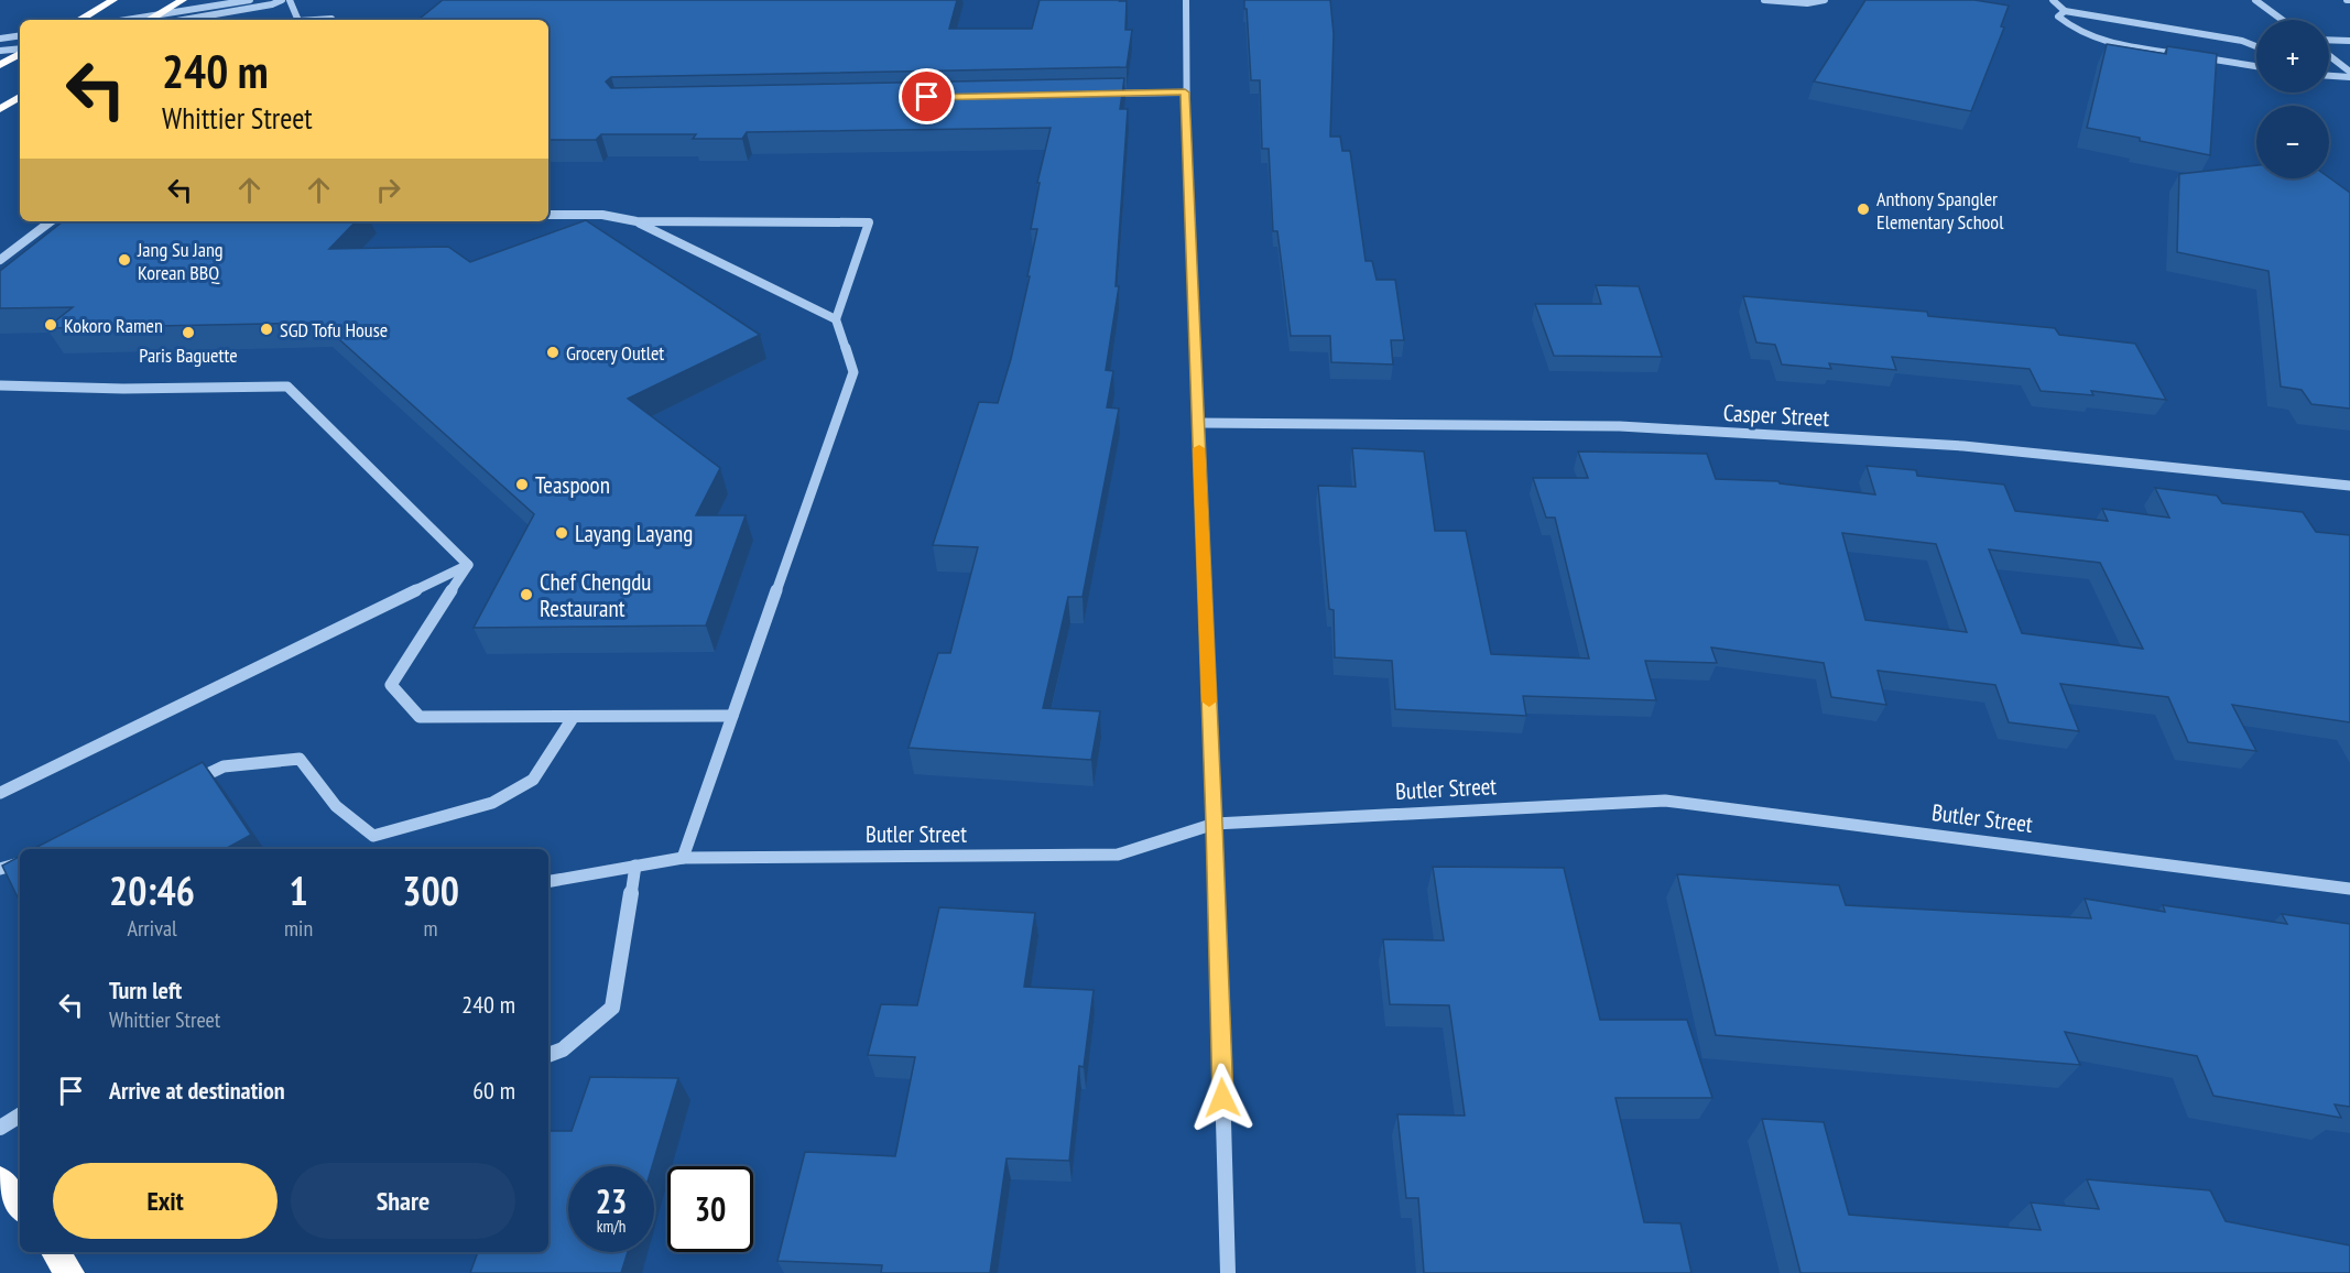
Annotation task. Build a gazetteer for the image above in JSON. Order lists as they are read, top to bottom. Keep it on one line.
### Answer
{"streets":{"street":["Casper Street","Butler Street"]},"places":["Anthony Spangler Elementary School","Jang Su Jang Korean BBQ","Kokoro Ramen","SGD Tofu House","Paris Baguette","Grocery Outlet","Teaspoon","Layang Layang","Chef Chengdu Restaurant"],"page":{"map_buttons":["+","−"],"turn":["240 m","Whittier Street"],"eta":["20:46","Arrival","1","min","300","m"],"list":[{"name":"Turn left","note":"Whittier Street","value":"240 m"},{"name":"Arrive at destination","value":"60 m"}],"buttons":["Exit","Share"],"speed":"23 km/h","limit":"30"}}
